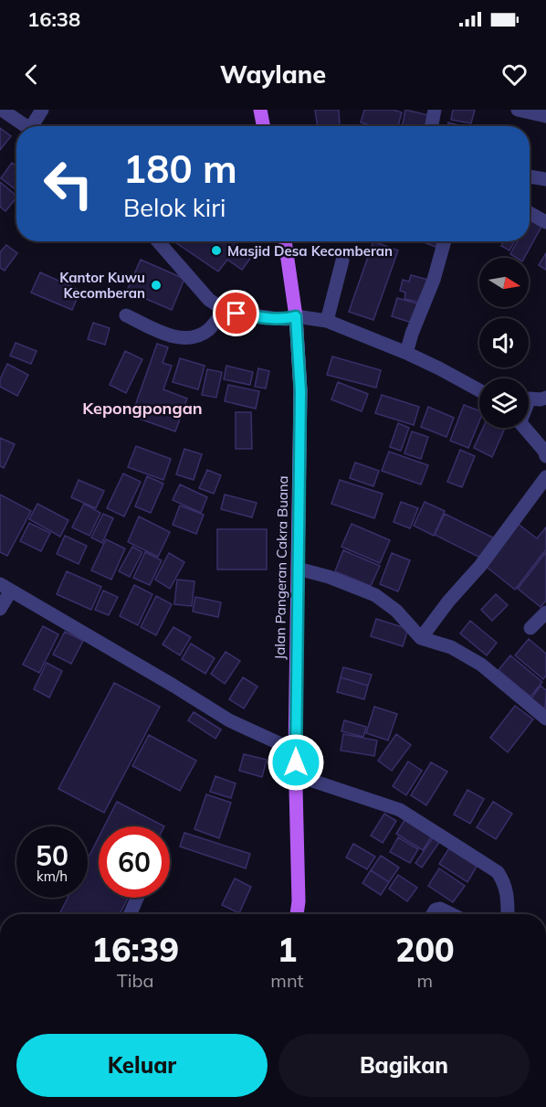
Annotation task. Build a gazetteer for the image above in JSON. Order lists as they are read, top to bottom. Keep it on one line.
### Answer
{"streets":{"main road":["Jalan Pangeran Cakra Buana"]},"districts":["Kepongpongan"],"places":["Masjid Desa Kecomberan","Kantor Kuwu Kecomberan"],"north":"right","page":{"status":"16:38","header":"Waylane","turn":["180 m","Belok kiri"],"speed":"50 km/h","limit":"60","eta":["16:39","Tiba","1","mnt","200","m"],"buttons":["Keluar","Bagikan"]}}
